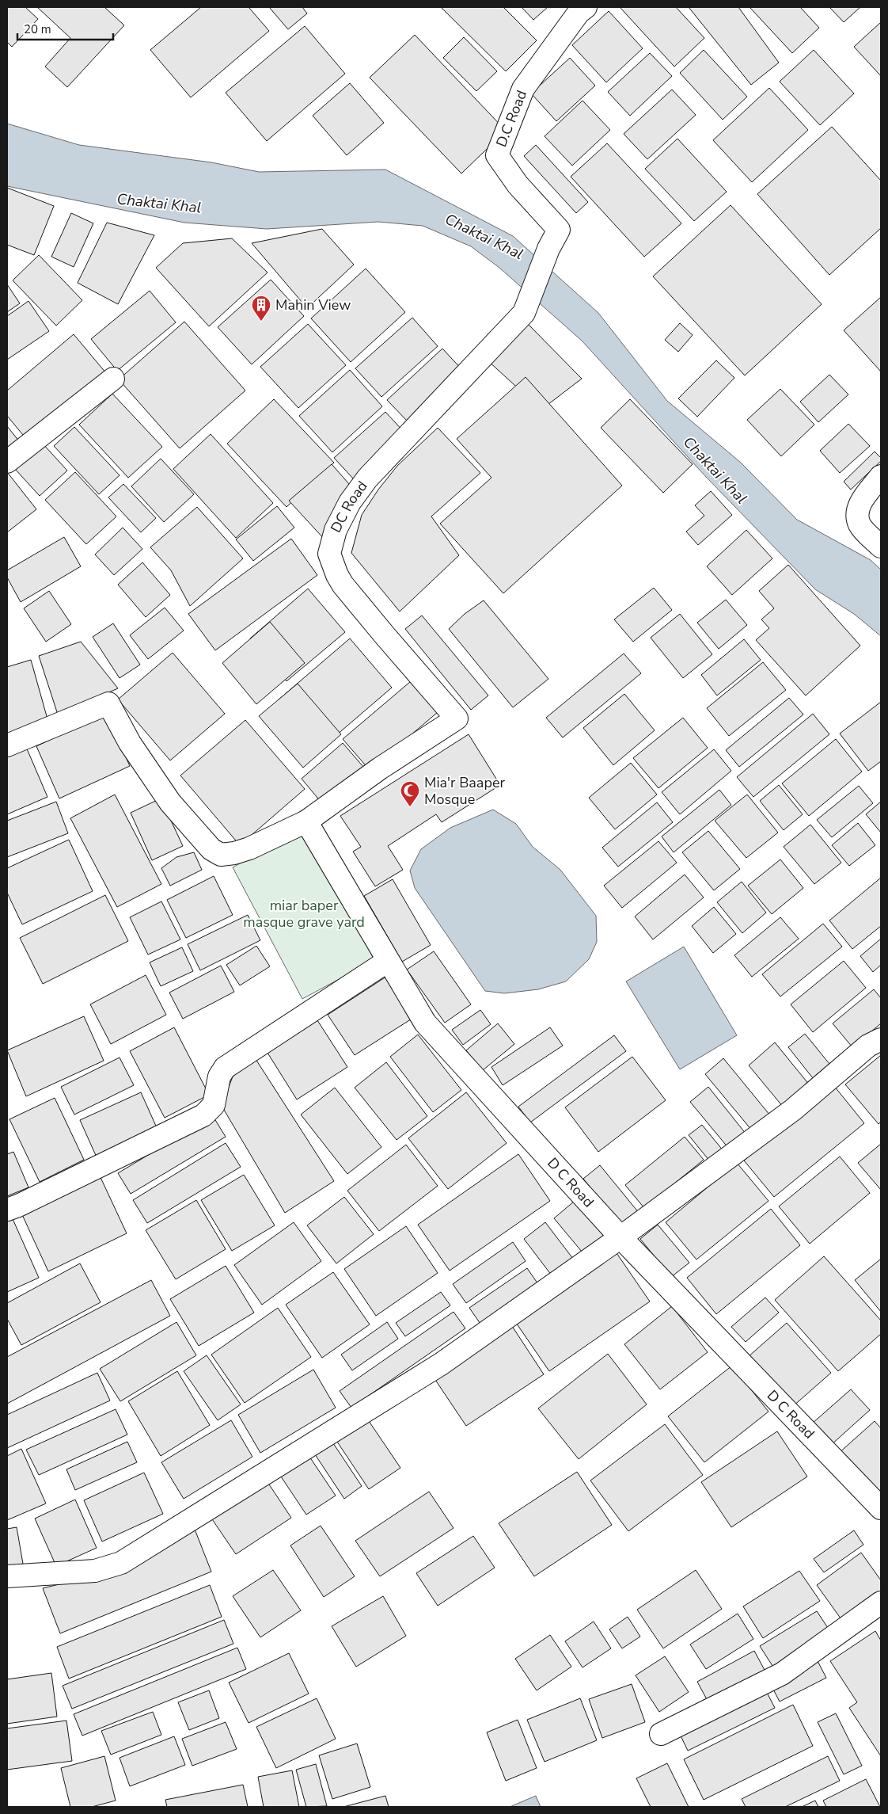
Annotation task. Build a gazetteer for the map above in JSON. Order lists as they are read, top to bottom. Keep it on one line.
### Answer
{"streets":{"street":["D.C Road","DC Road","D C Road"]},"crossings":[["D.C Road","DC Road"],["DC Road","D C Road"]],"water":["Chaktai Khal"],"parks":["miar baper masque grave yard"],"places":{"building":["Mahin View"],"mosque":["Mia'r Baaper Mosque"]},"scale_bar":"20 m"}
